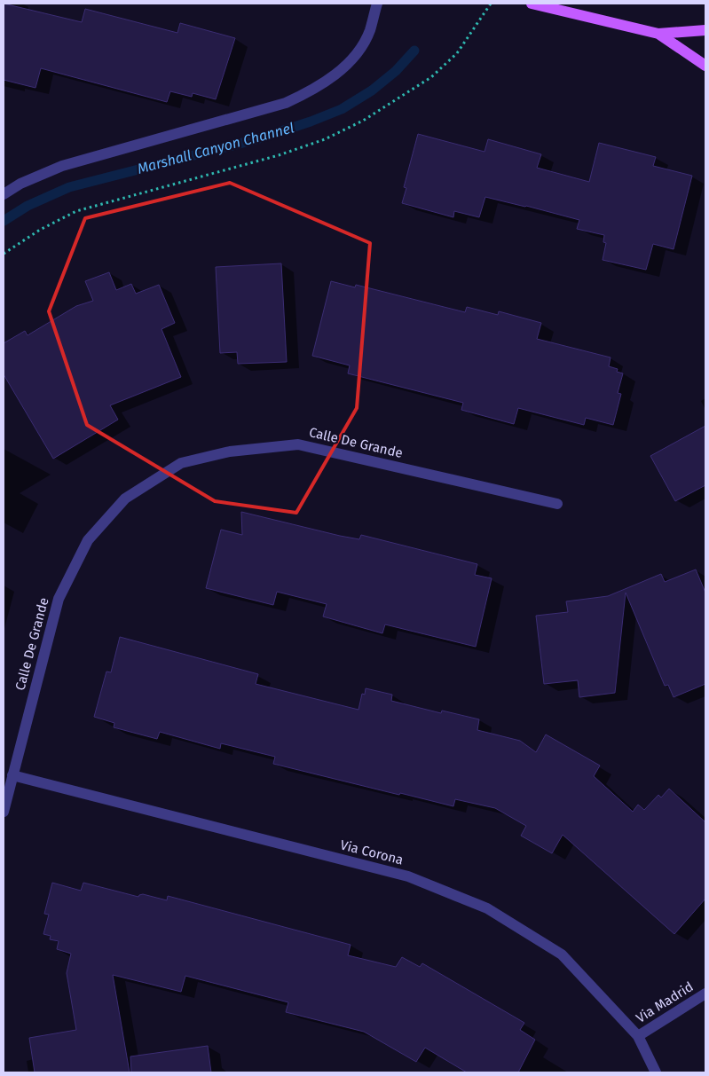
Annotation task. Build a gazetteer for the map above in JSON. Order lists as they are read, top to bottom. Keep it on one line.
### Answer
{"streets":{"street":["Calle De Grande","Via Corona","Via Madrid"]},"crossings":[["Calle De Grande","Via Corona"],["Via Corona","Via Madrid"]],"water":["Marshall Canyon Channel"]}
